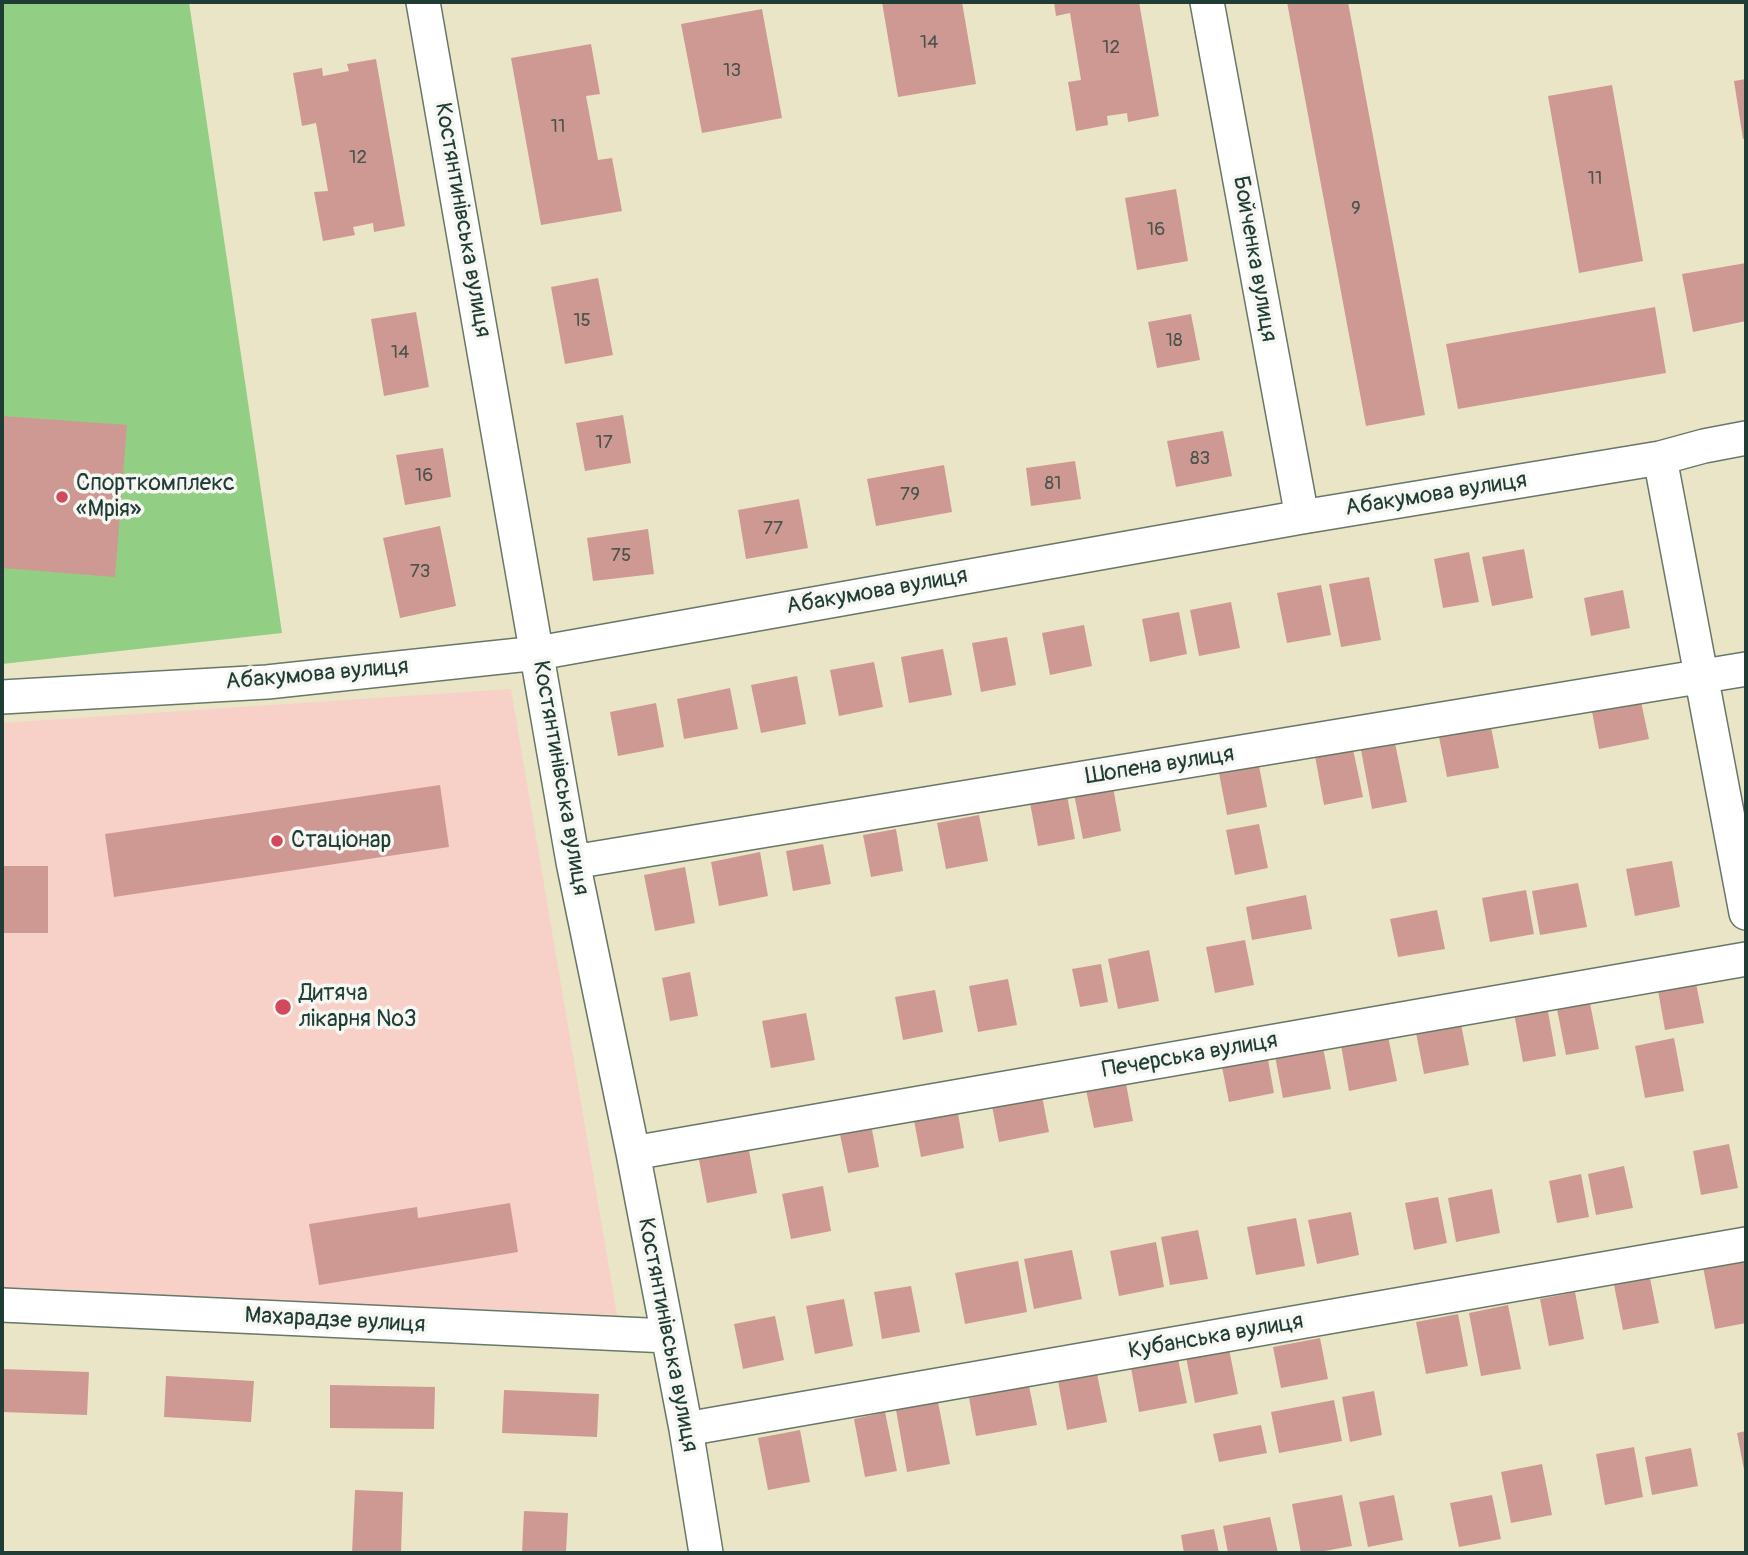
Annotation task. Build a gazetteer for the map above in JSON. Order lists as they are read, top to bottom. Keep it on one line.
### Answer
{"streets":{"street":["Костянтинівська вулиця","Бойченка вулиця","Абакумова вулиця","Шопена вулиця","Печерська вулиця","Махарадзе вулиця","Кубанська вулиця"]},"crossings":[["Костянтинівська вулиця","Абакумова вулиця"],["Костянтинівська вулиця","Шопена вулиця"],["Костянтинівська вулиця","Печерська вулиця"],["Костянтинівська вулиця","Махарадзе вулиця"],["Костянтинівська вулиця","Кубанська вулиця"],["Бойченка вулиця","Абакумова вулиця"]],"places":["Спорткомплекс «Мрія»","Стаціонар","Дитяча лікарня №3"],"house_numbers":["14","12","13","11","12","11","9","16","15","18","14","17","83","16","81","79","77","75","73"]}
